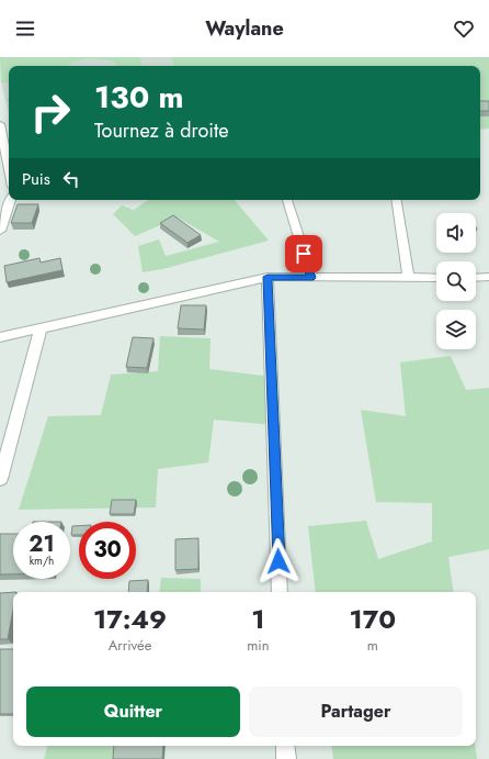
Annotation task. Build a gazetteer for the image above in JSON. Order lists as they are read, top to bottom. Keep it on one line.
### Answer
{"page":{"header":"Waylane","turn":["130 m","Tournez à droite"],"then":"Puis","speed":"21 km/h","limit":"30","eta":["17:49","Arrivée","1","min","170","m"],"buttons":["Quitter","Partager"]}}
